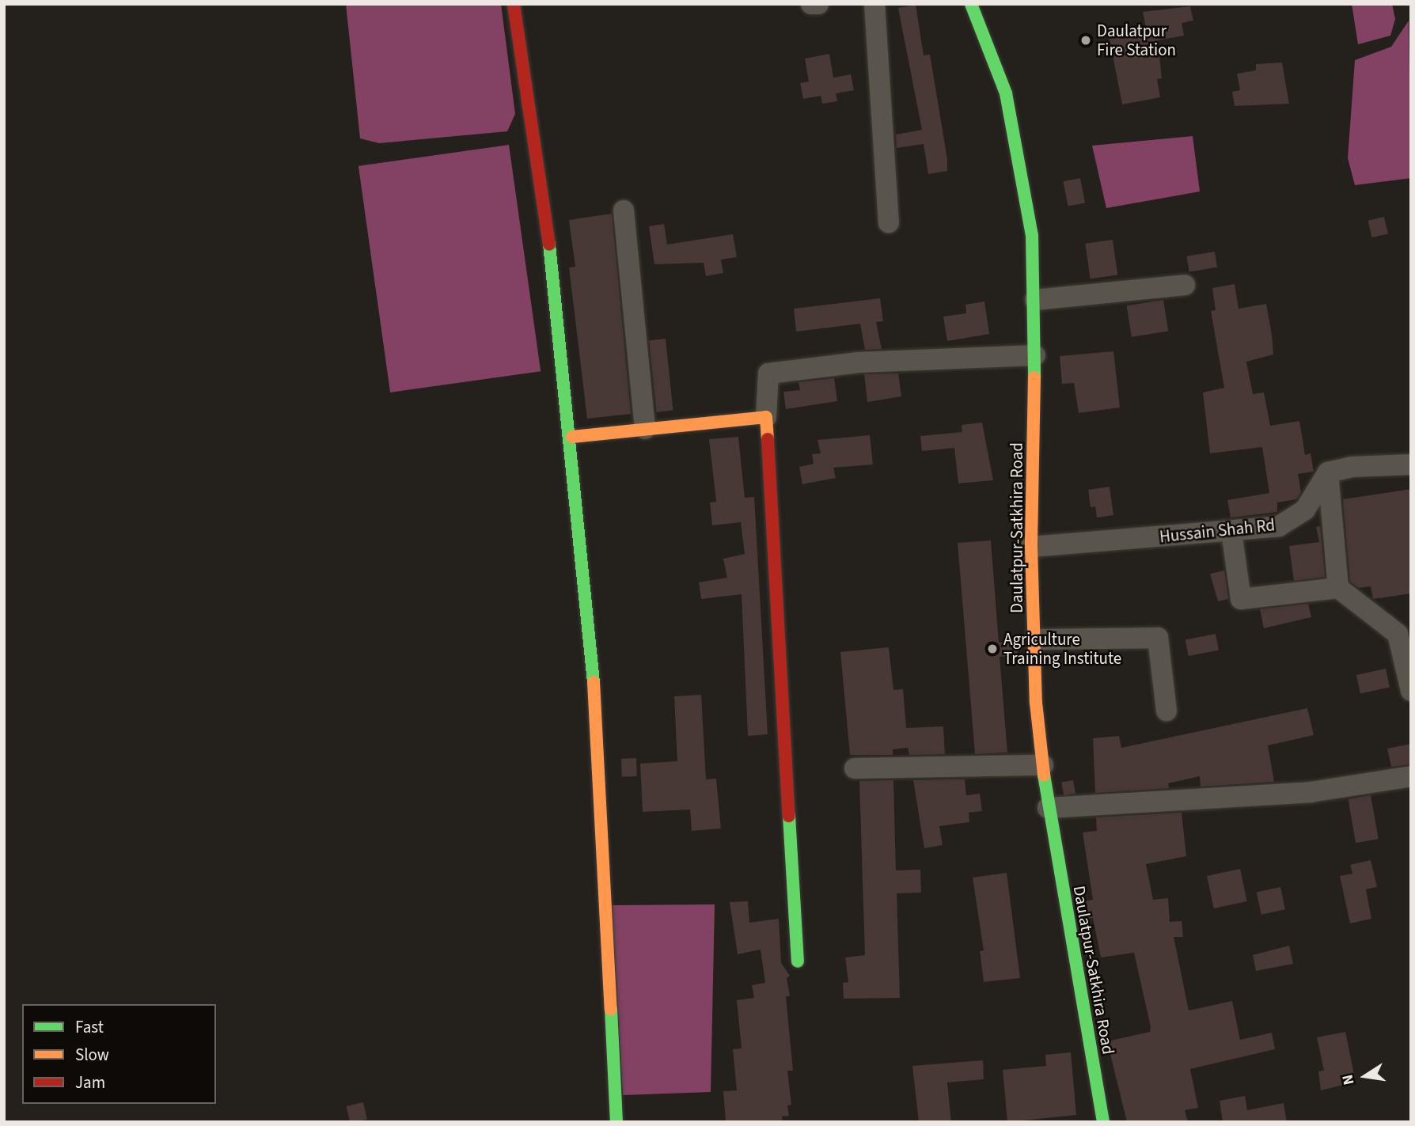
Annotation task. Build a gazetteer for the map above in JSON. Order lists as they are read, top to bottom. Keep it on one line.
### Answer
{"streets":{"street":["Daulatpur-Satkhira Road","Hussain Shah Rd"]},"crossings":[["Daulatpur-Satkhira Road","Hussain Shah Rd"]],"places":["Daulatpur Fire Station","Agriculture Training Institute"],"legend":["Fast","Slow","Jam"],"north":"left"}
